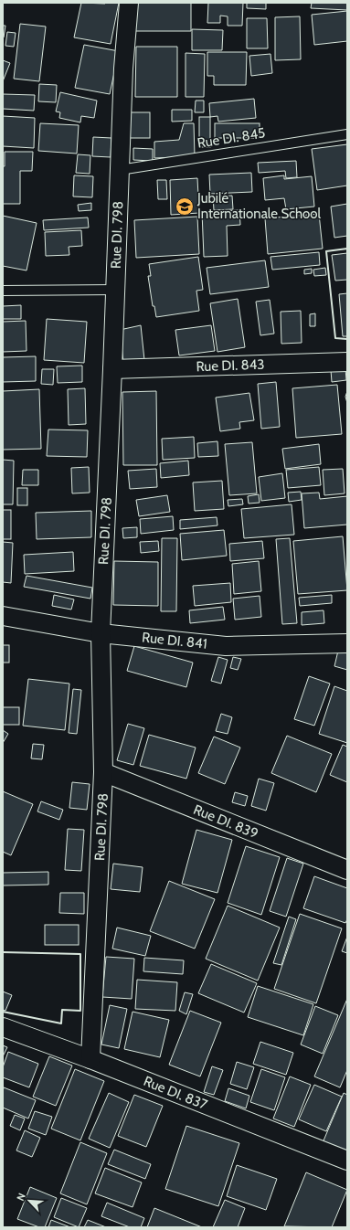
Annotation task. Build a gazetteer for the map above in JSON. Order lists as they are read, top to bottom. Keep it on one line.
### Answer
{"streets":{"street":["Rue DI. 798","Rue DI. 843","Rue DI. 841","Rue DI. 839","Rue DI. 837"],"lane":["Rue DI. 845"]},"crossings":[["Rue DI. 845","Rue DI. 798"],["Rue DI. 798","Rue DI. 843"],["Rue DI. 798","Rue DI. 841"],["Rue DI. 798","Rue DI. 839"],["Rue DI. 798","Rue DI. 837"]],"places":{"school or university":["Jubilé Internationale School"]},"north":"top left"}
